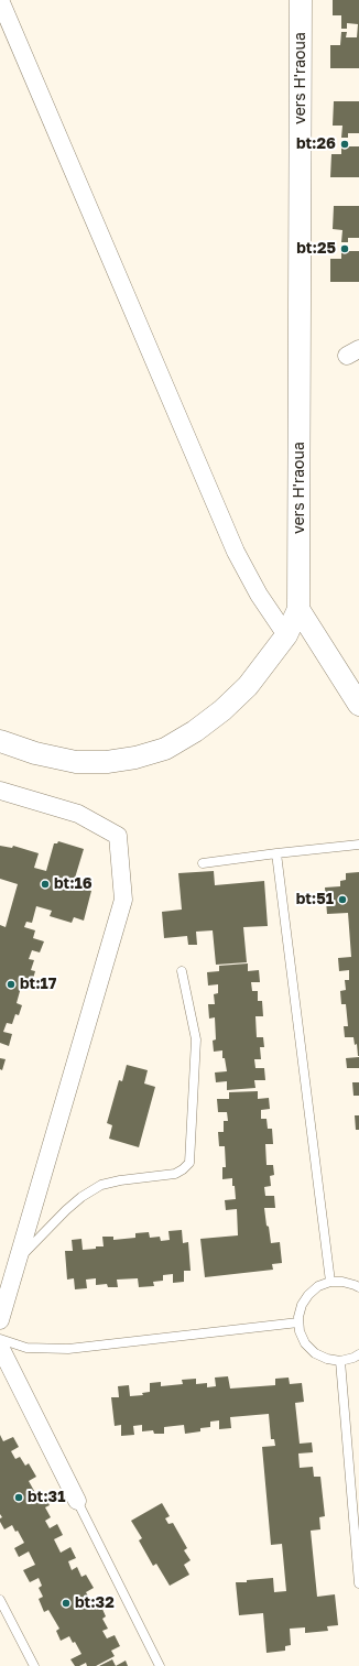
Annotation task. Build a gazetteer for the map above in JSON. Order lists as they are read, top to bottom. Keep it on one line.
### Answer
{"streets":{"street":["vers H'raoua"]},"places":["bt:26","bt:25","bt:16","bt:51","bt:17","bt:31","bt:32"]}
